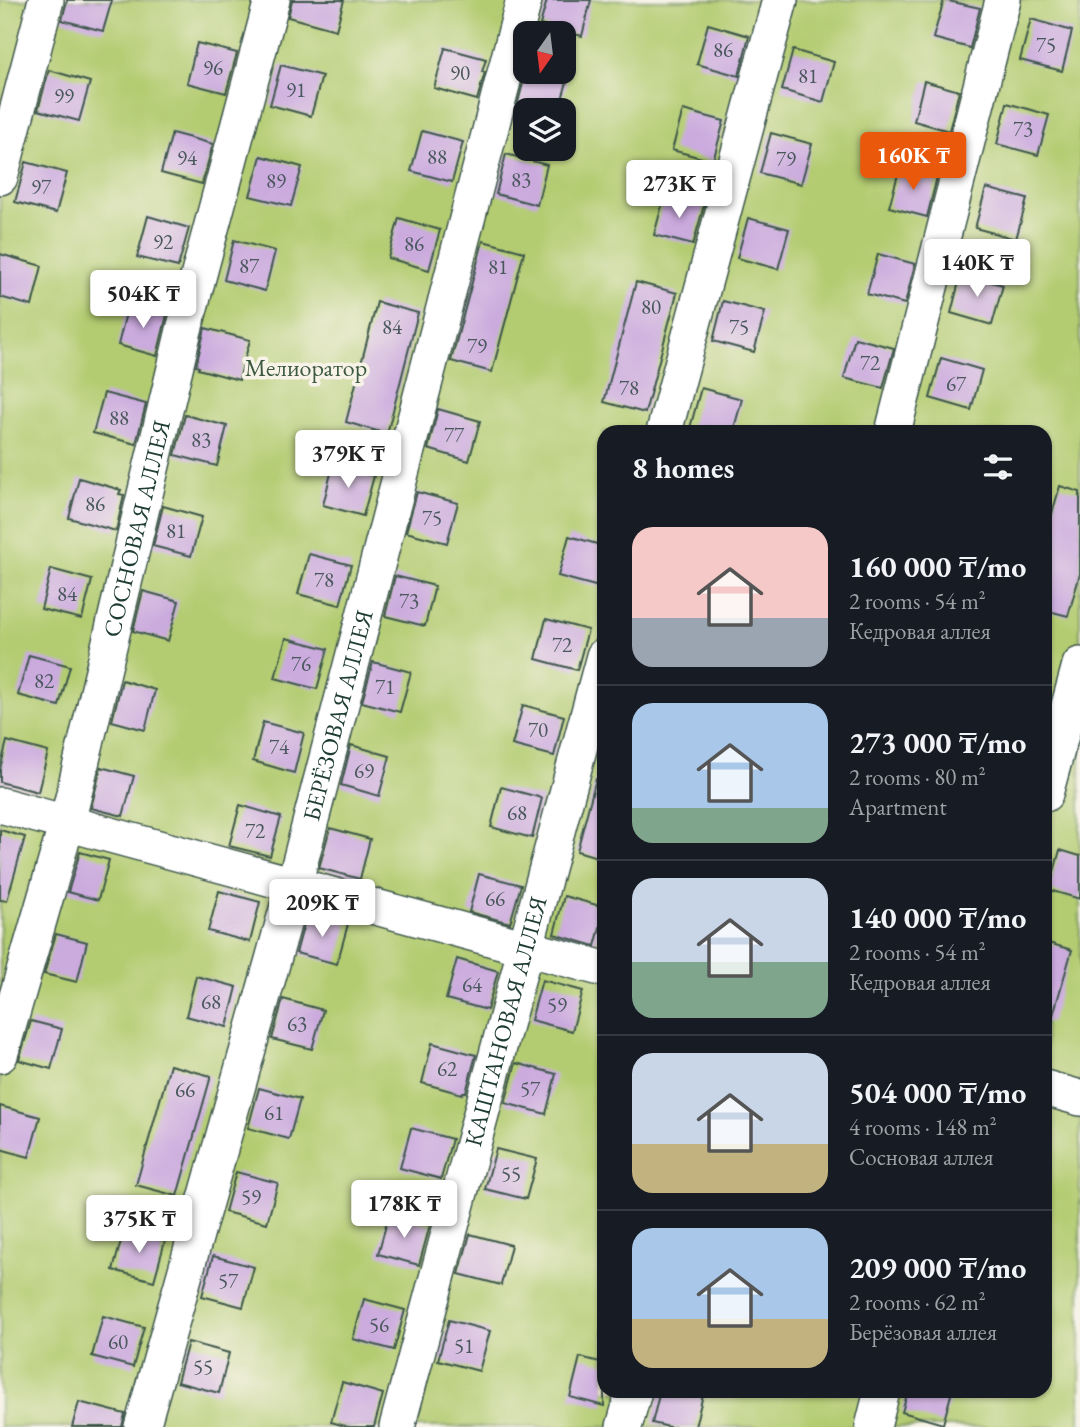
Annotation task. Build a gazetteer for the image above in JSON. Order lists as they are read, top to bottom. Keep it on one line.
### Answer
{"streets":{"street":["СОСНОВАЯ АЛЛЕЯ","БЕРЁЗОВАЯ АЛЛЕЯ","КАШТАНОВАЯ АЛЛЕЯ"]},"parks":["Мелиоратор"],"house_numbers":["75","86","96","90","81","91","99","73","88","94","79","83","89","97","92","86","87","81","80","84","75","79","72","67","78","88","77","83","86","75","81","78","84","73","72","76","82","71","70","74","69","68","72","66","64","68","59","63","62","57","66","61","55","59","57","56","60","51","55"],"north":"bottom","page":{"price":["160K ₸","273K ₸","140K ₸","504K ₸","379K ₸","209K ₸","178K ₸","375K ₸"],"heading":"8 homes","list":[{"name":"160 000 ₸/mo","note":"2 rooms · 54 m² · Кедровая аллея"},{"name":"273 000 ₸/mo","note":"2 rooms · 80 m² · Apartment"},{"name":"140 000 ₸/mo","note":"2 rooms · 54 m² · Кедровая аллея"},{"name":"504 000 ₸/mo","note":"4 rooms · 148 m² · Сосновая аллея"},{"name":"209 000 ₸/mo","note":"2 rooms · 62 m² · Берёзовая аллея"}]}}
